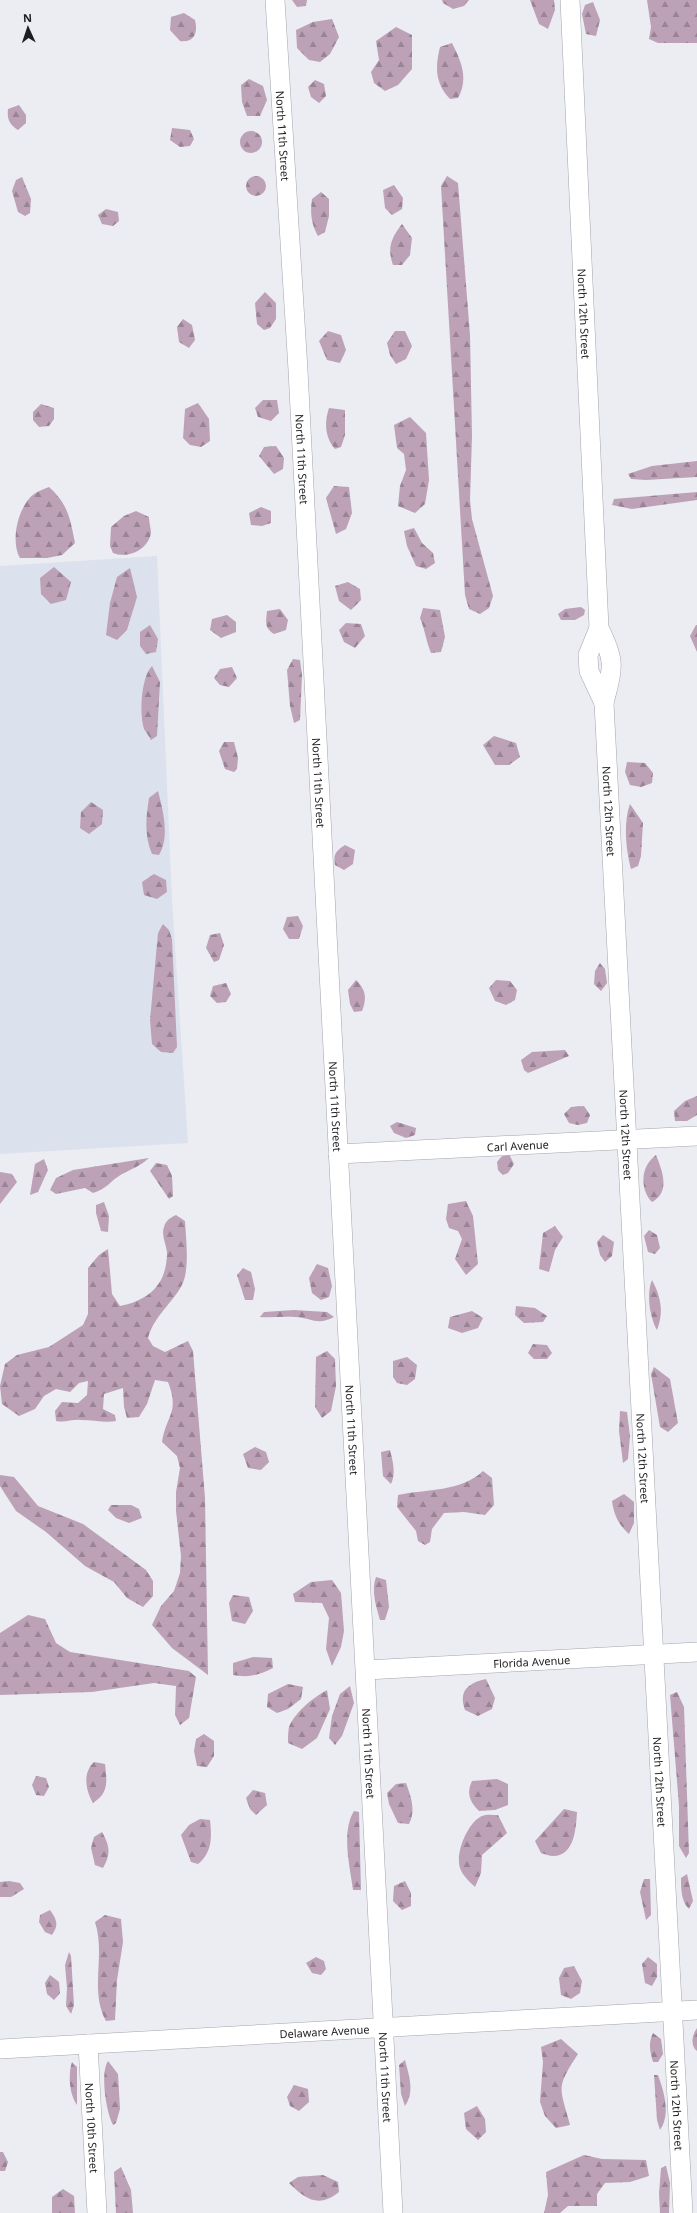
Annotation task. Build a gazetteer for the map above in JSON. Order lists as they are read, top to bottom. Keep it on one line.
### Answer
{"streets":{"street":["North 11th Street","North 12th Street","Carl Avenue","Florida Avenue","Delaware Avenue","North 10th Street"]},"crossings":[["North 11th Street","Carl Avenue"],["North 11th Street","Florida Avenue"],["North 11th Street","Delaware Avenue"],["North 12th Street","Carl Avenue"],["North 12th Street","Florida Avenue"],["North 12th Street","Delaware Avenue"],["Delaware Avenue","North 10th Street"]],"north":"top"}
